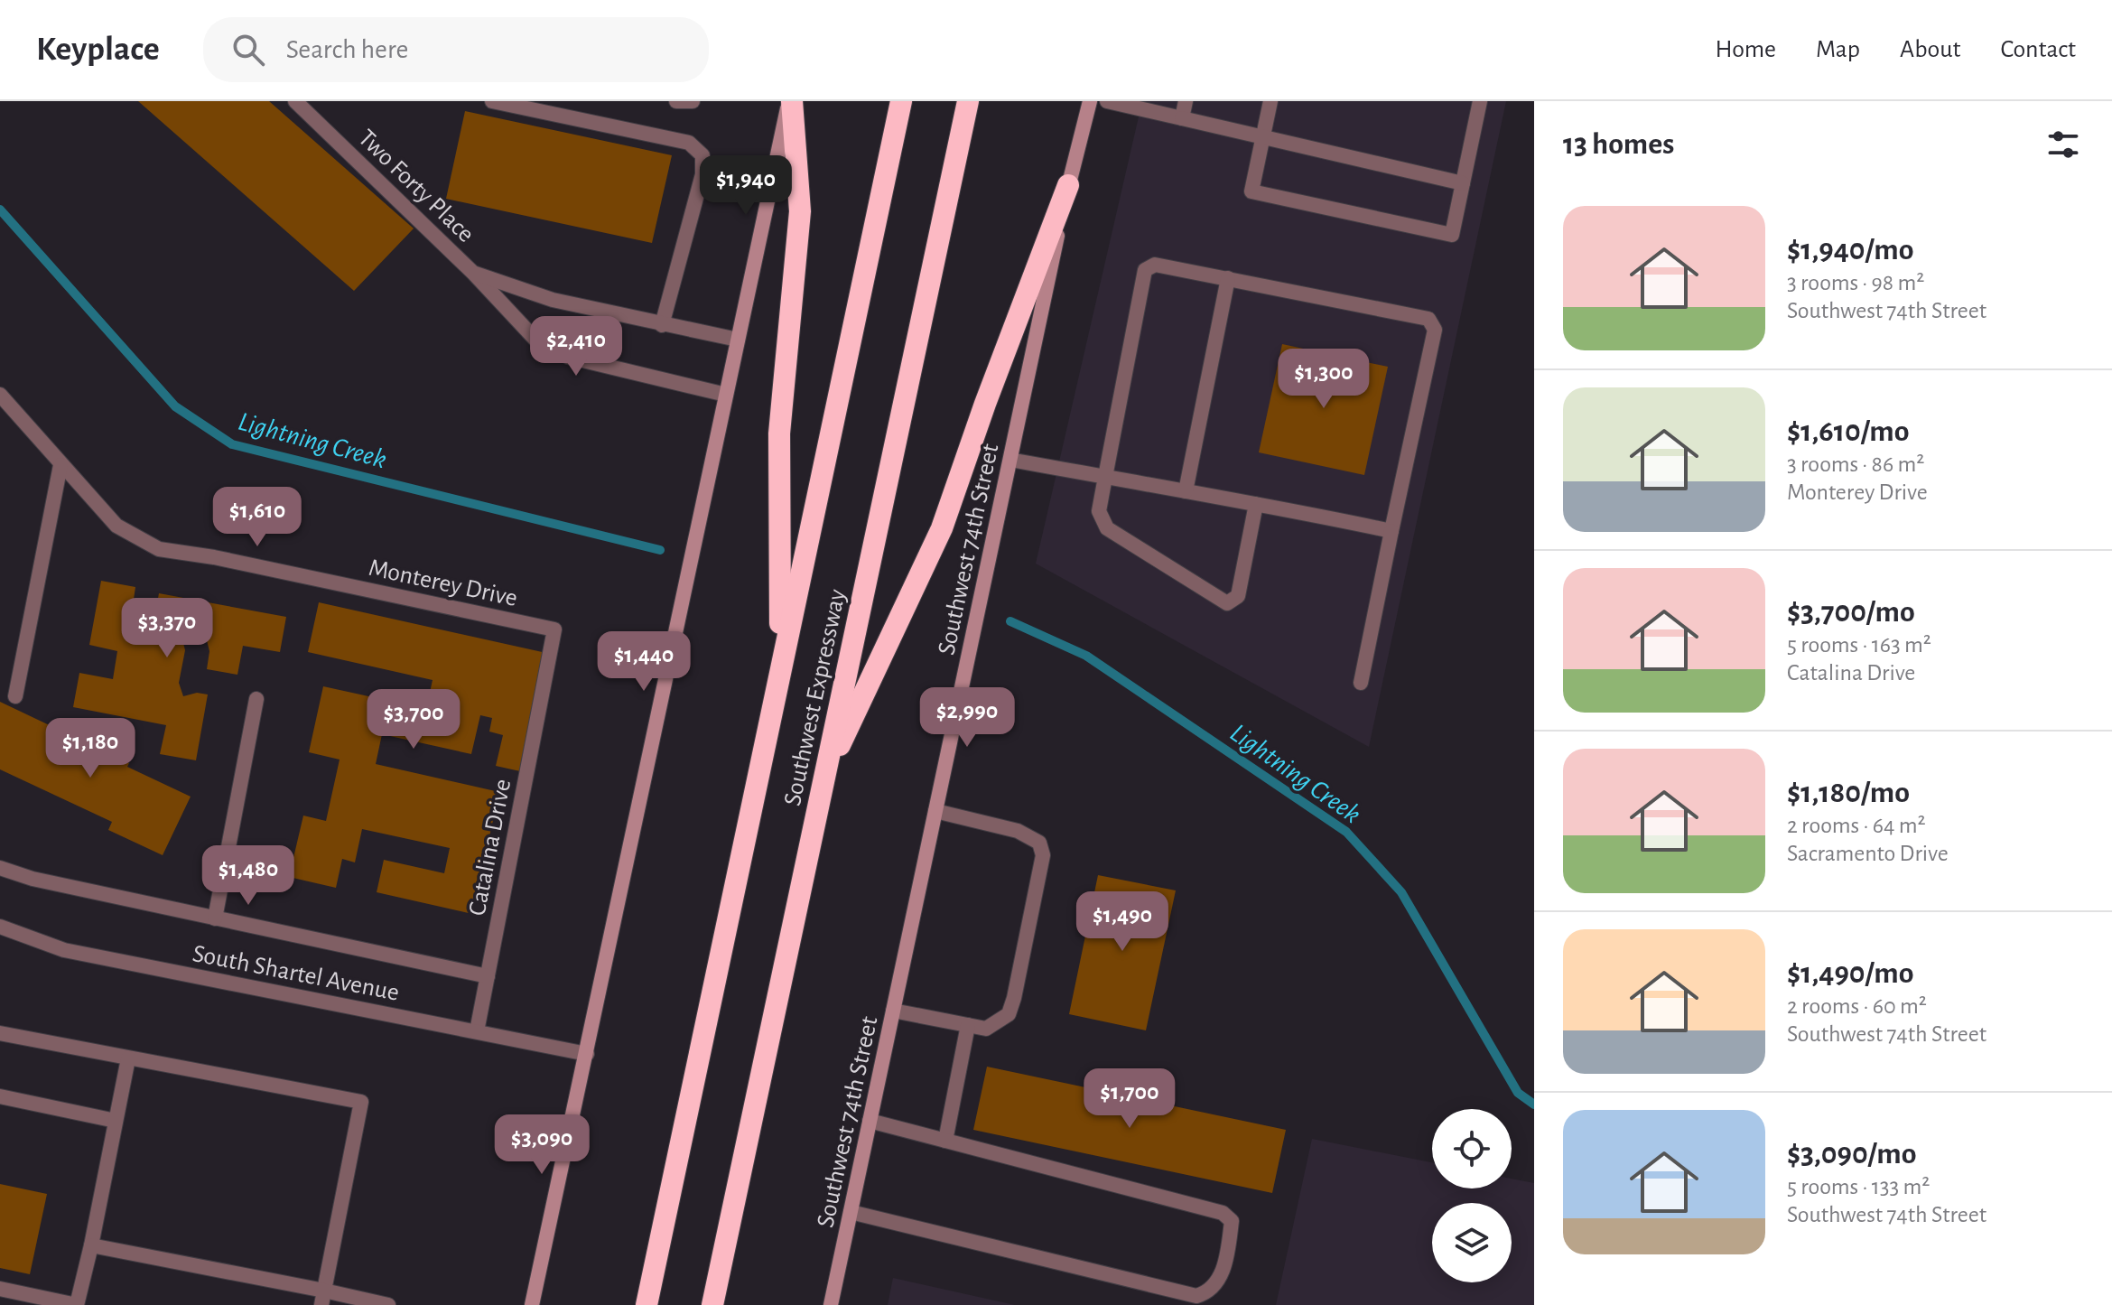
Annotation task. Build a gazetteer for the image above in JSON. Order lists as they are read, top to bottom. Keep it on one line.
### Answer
{"streets":{"highway":["Southwest Expressway"],"main road":["Southwest 74th Street"],"street":["Two Forty Place","Monterey Drive","Catalina Drive","South Shartel Avenue"]},"crossings":[["Monterey Drive","Catalina Drive"],["Catalina Drive","South Shartel Avenue"]],"water":["Lightning Creek"],"page":{"header":"Keyplace","search":"Search here","nav":["Home","Map","About","Contact"],"heading":"13 homes","price":["$1,940","$2,410","$1,300","$1,610","$3,370","$1,440","$2,990","$3,700","$1,180","$1,480","$1,490","$1,700","$3,090"],"list":[{"name":"$1,940/mo","note":"3 rooms · 98 m² · Southwest 74th Street"},{"name":"$1,610/mo","note":"3 rooms · 86 m² · Monterey Drive"},{"name":"$3,700/mo","note":"5 rooms · 163 m² · Catalina Drive"},{"name":"$1,180/mo","note":"2 rooms · 64 m² · Sacramento Drive"},{"name":"$1,490/mo","note":"2 rooms · 60 m² · Southwest 74th Street"},{"name":"$3,090/mo","note":"5 rooms · 133 m² · Southwest 74th Street"}]}}
